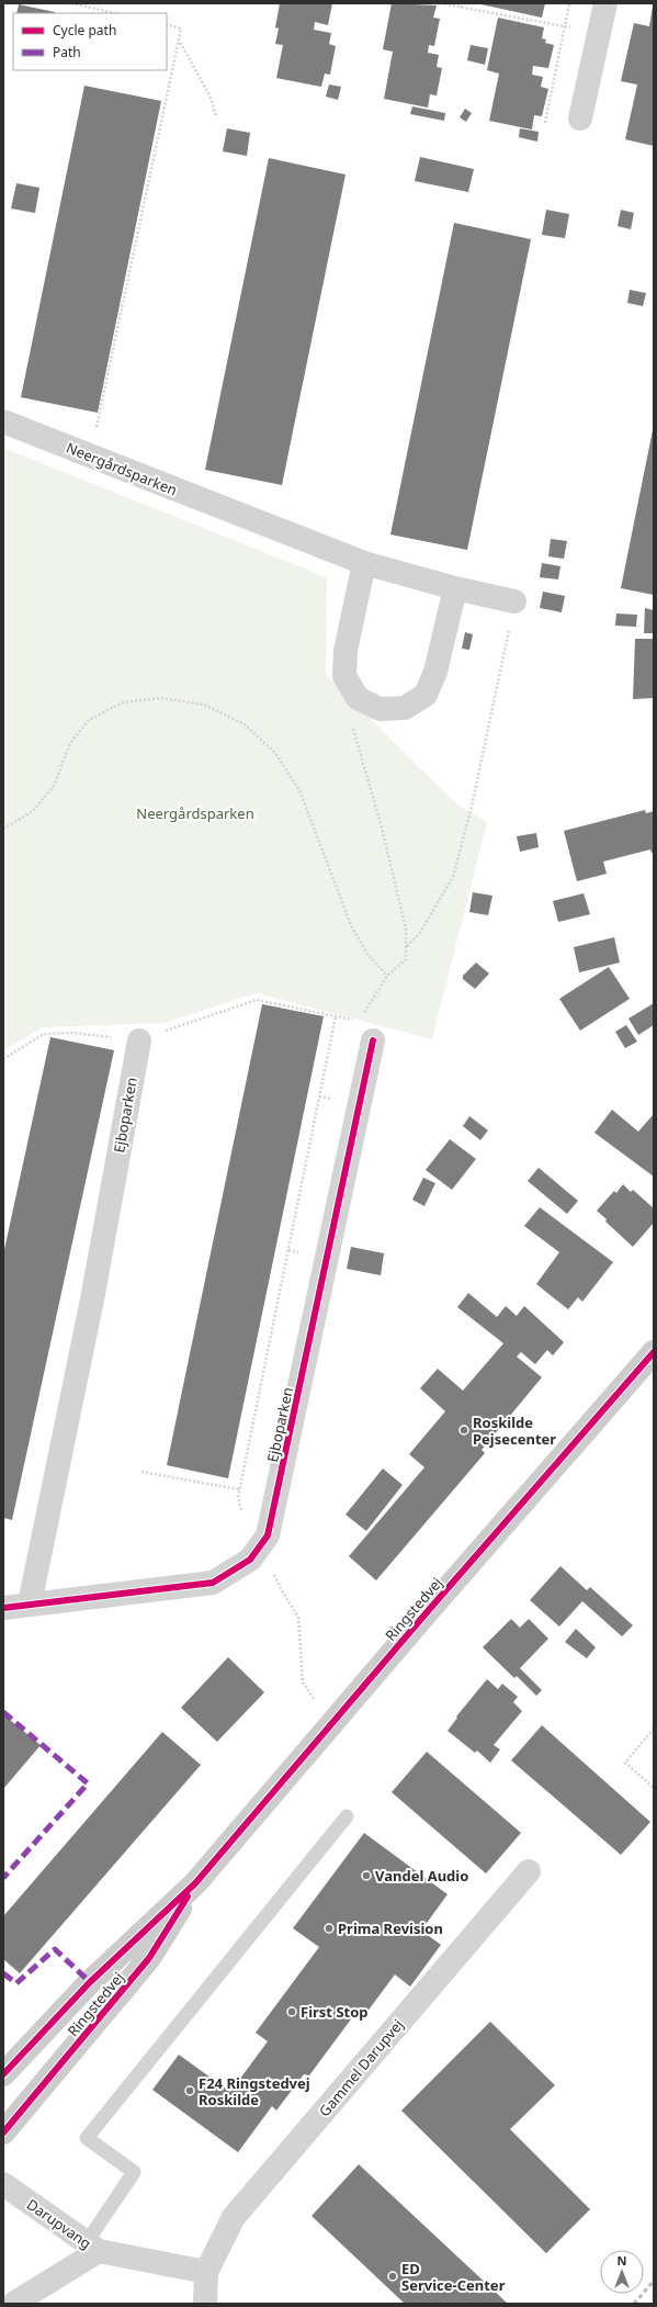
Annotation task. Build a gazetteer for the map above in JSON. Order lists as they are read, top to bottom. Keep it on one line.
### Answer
{"streets":{"street":["Neergårdsparken","Ejboparken","Ringstedvej","Gammel Darupvej","Darupvang"]},"parks":["Neergårdsparken"],"places":["Roskilde Pejsecenter","Vandel Audio","Prima Revision","First Stop","F24 Ringstedvej Roskilde","ED Service-Center"],"legend":["Cycle path","Path"],"north":"top"}
